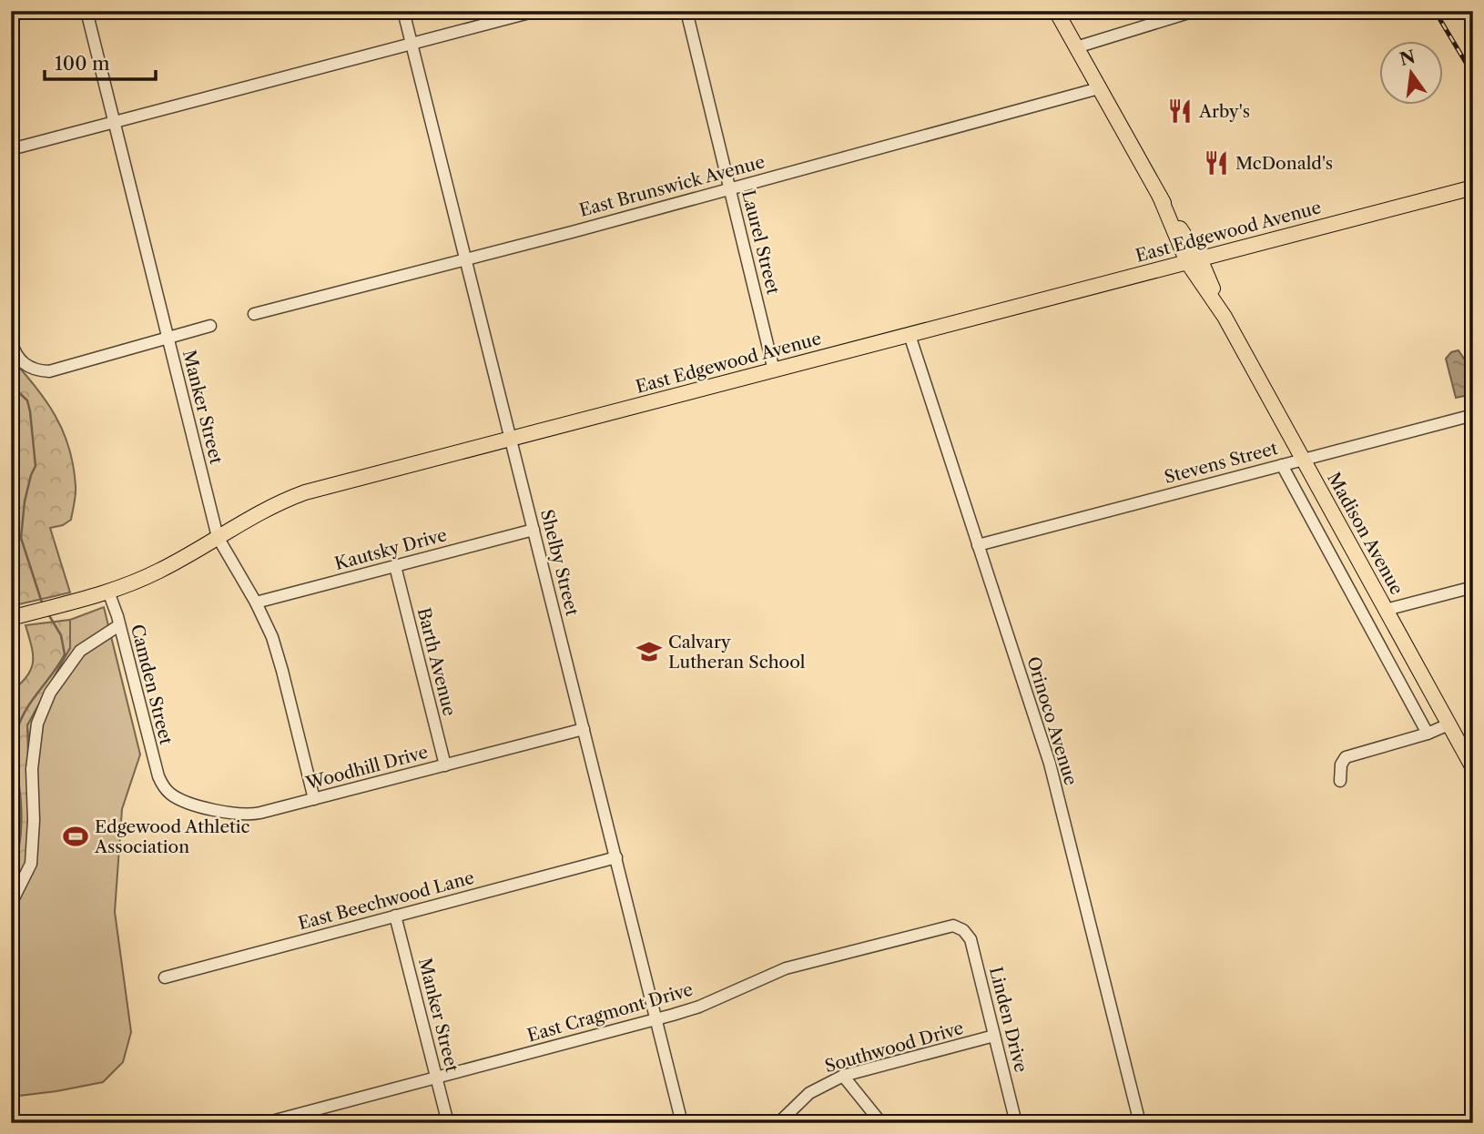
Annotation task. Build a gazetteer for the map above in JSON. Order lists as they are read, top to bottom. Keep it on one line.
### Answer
{"streets":{"main road":["East Edgewood Avenue","Madison Avenue"],"street":["East Brunswick Avenue","Laurel Street","Manker Street","Stevens Street","Kautsky Drive","Shelby Street","Barth Avenue","Camden Street","Orinoco Avenue","Woodhill Drive","East Beechwood Lane","East Cragmont Drive","Linden Drive","Southwood Drive"]},"crossings":[["East Brunswick Avenue","Laurel Street"],["East Brunswick Avenue","Madison Avenue"],["East Brunswick Avenue","Shelby Street"],["East Edgewood Avenue","Laurel Street"],["East Edgewood Avenue","Manker Street"],["East Edgewood Avenue","Madison Avenue"],["East Edgewood Avenue","Shelby Street"],["East Edgewood Avenue","Camden Street"],["East Edgewood Avenue","Orinoco Avenue"],["Manker Street","Kautsky Drive"],["Manker Street","Woodhill Drive"],["Manker Street","East Beechwood Lane"],["Manker Street","East Cragmont Drive"],["Stevens Street","Madison Avenue"],["Stevens Street","Orinoco Avenue"],["Kautsky Drive","Shelby Street"],["Kautsky Drive","Barth Avenue"],["Shelby Street","Woodhill Drive"],["Shelby Street","East Beechwood Lane"],["Shelby Street","East Cragmont Drive"],["Barth Avenue","Woodhill Drive"],["Camden Street","Woodhill Drive"],["East Cragmont Drive","Linden Drive"],["Linden Drive","Southwood Drive"]],"places":{"restaurant":["Arby's","McDonald's"],"school or university":["Calvary Lutheran School"],"sports":["Edgewood Athletic Association"]},"scale_bar":"100 m","north":"top"}
